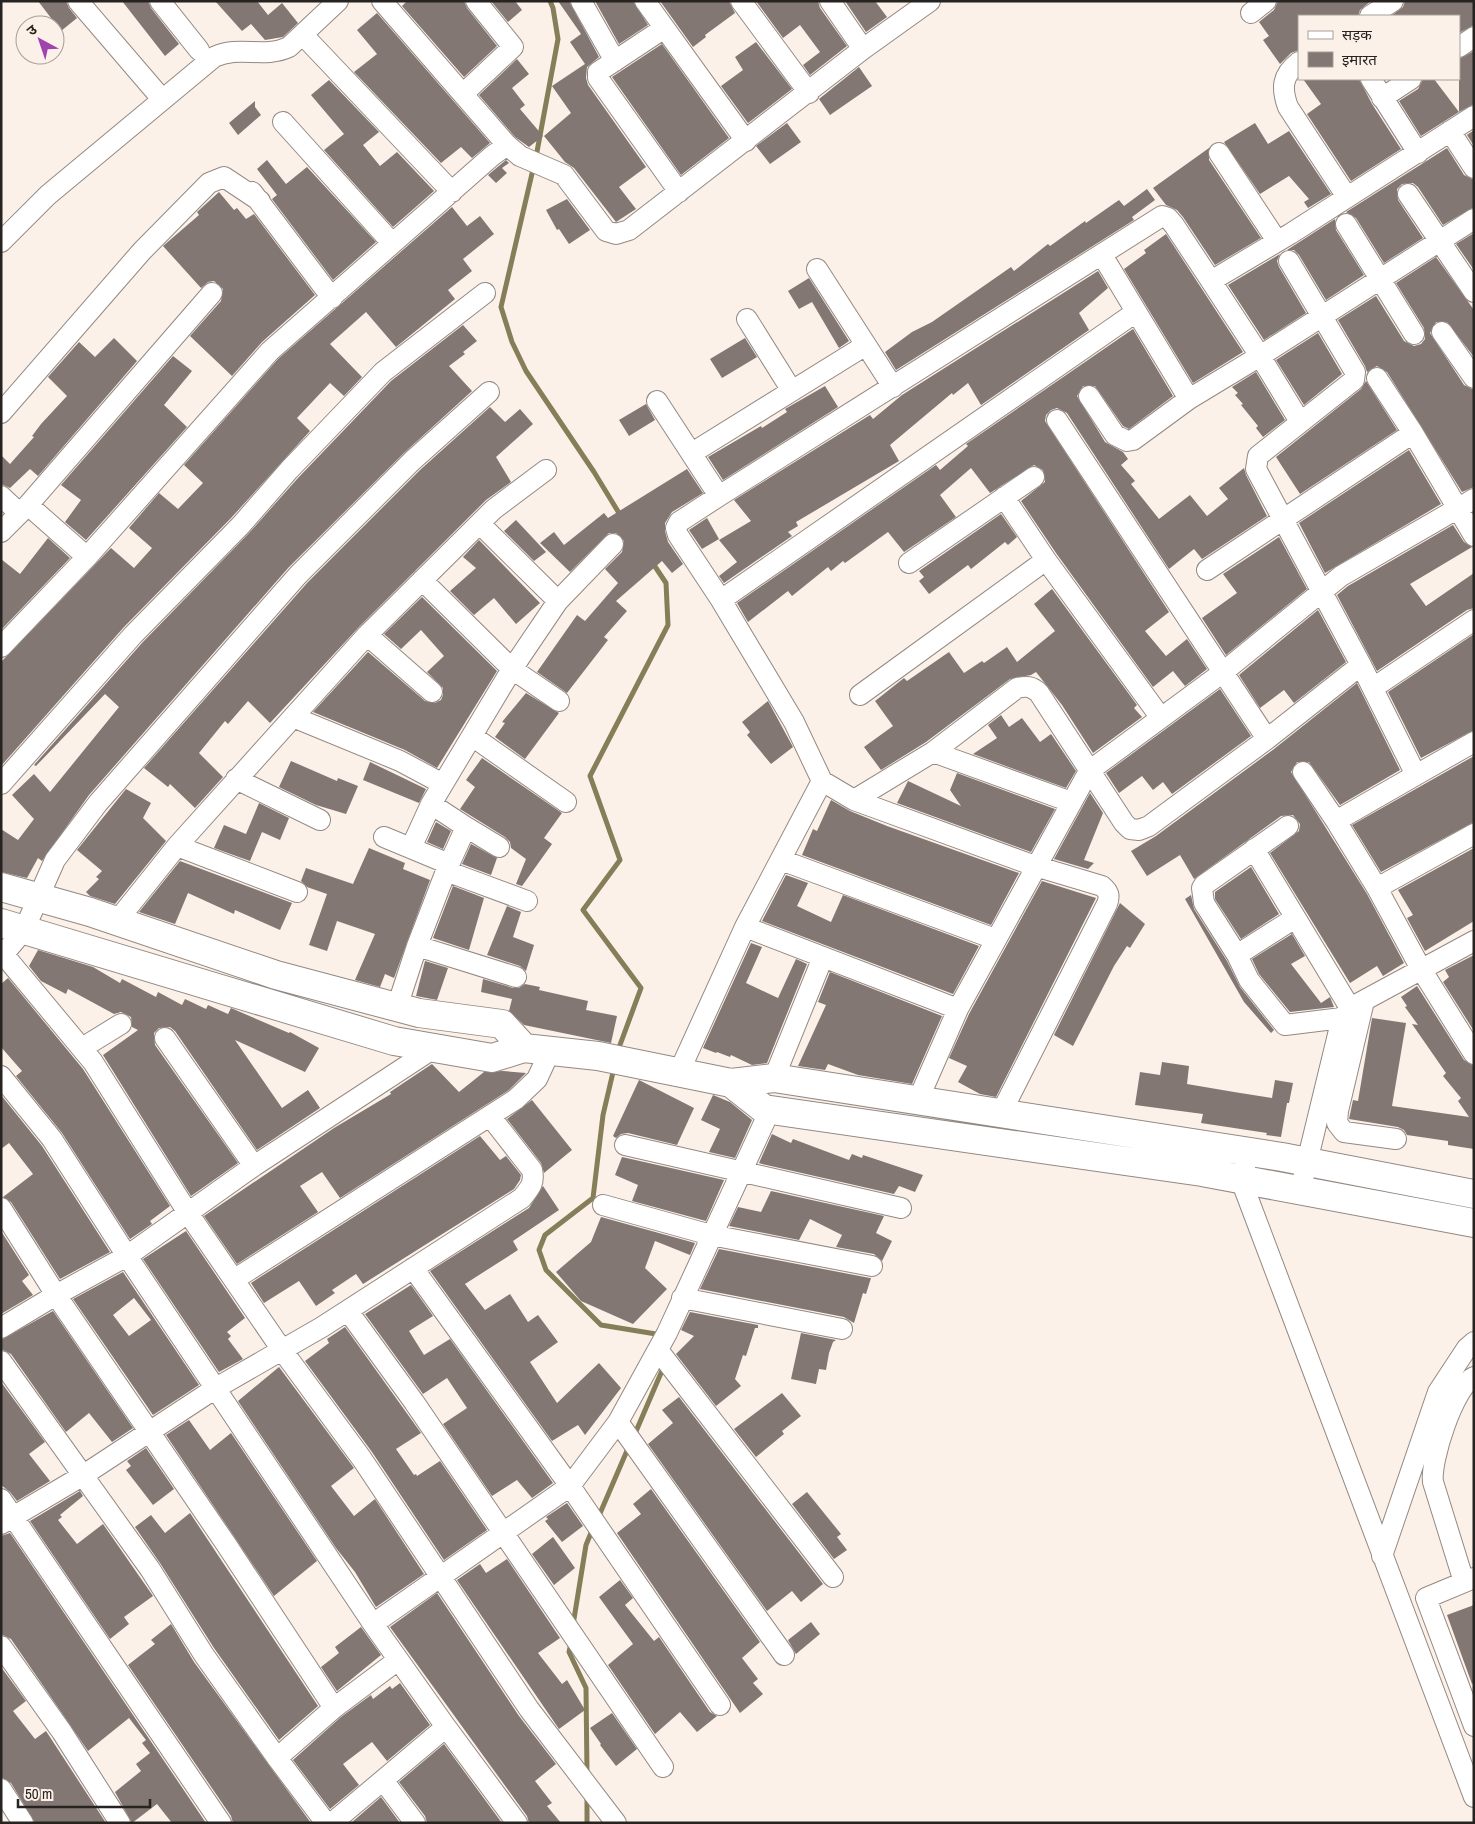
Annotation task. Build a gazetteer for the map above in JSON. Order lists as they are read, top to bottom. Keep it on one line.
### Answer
{"legend":["सड़क","इमारत"],"scale_bar":"50 m","north":"top left"}
